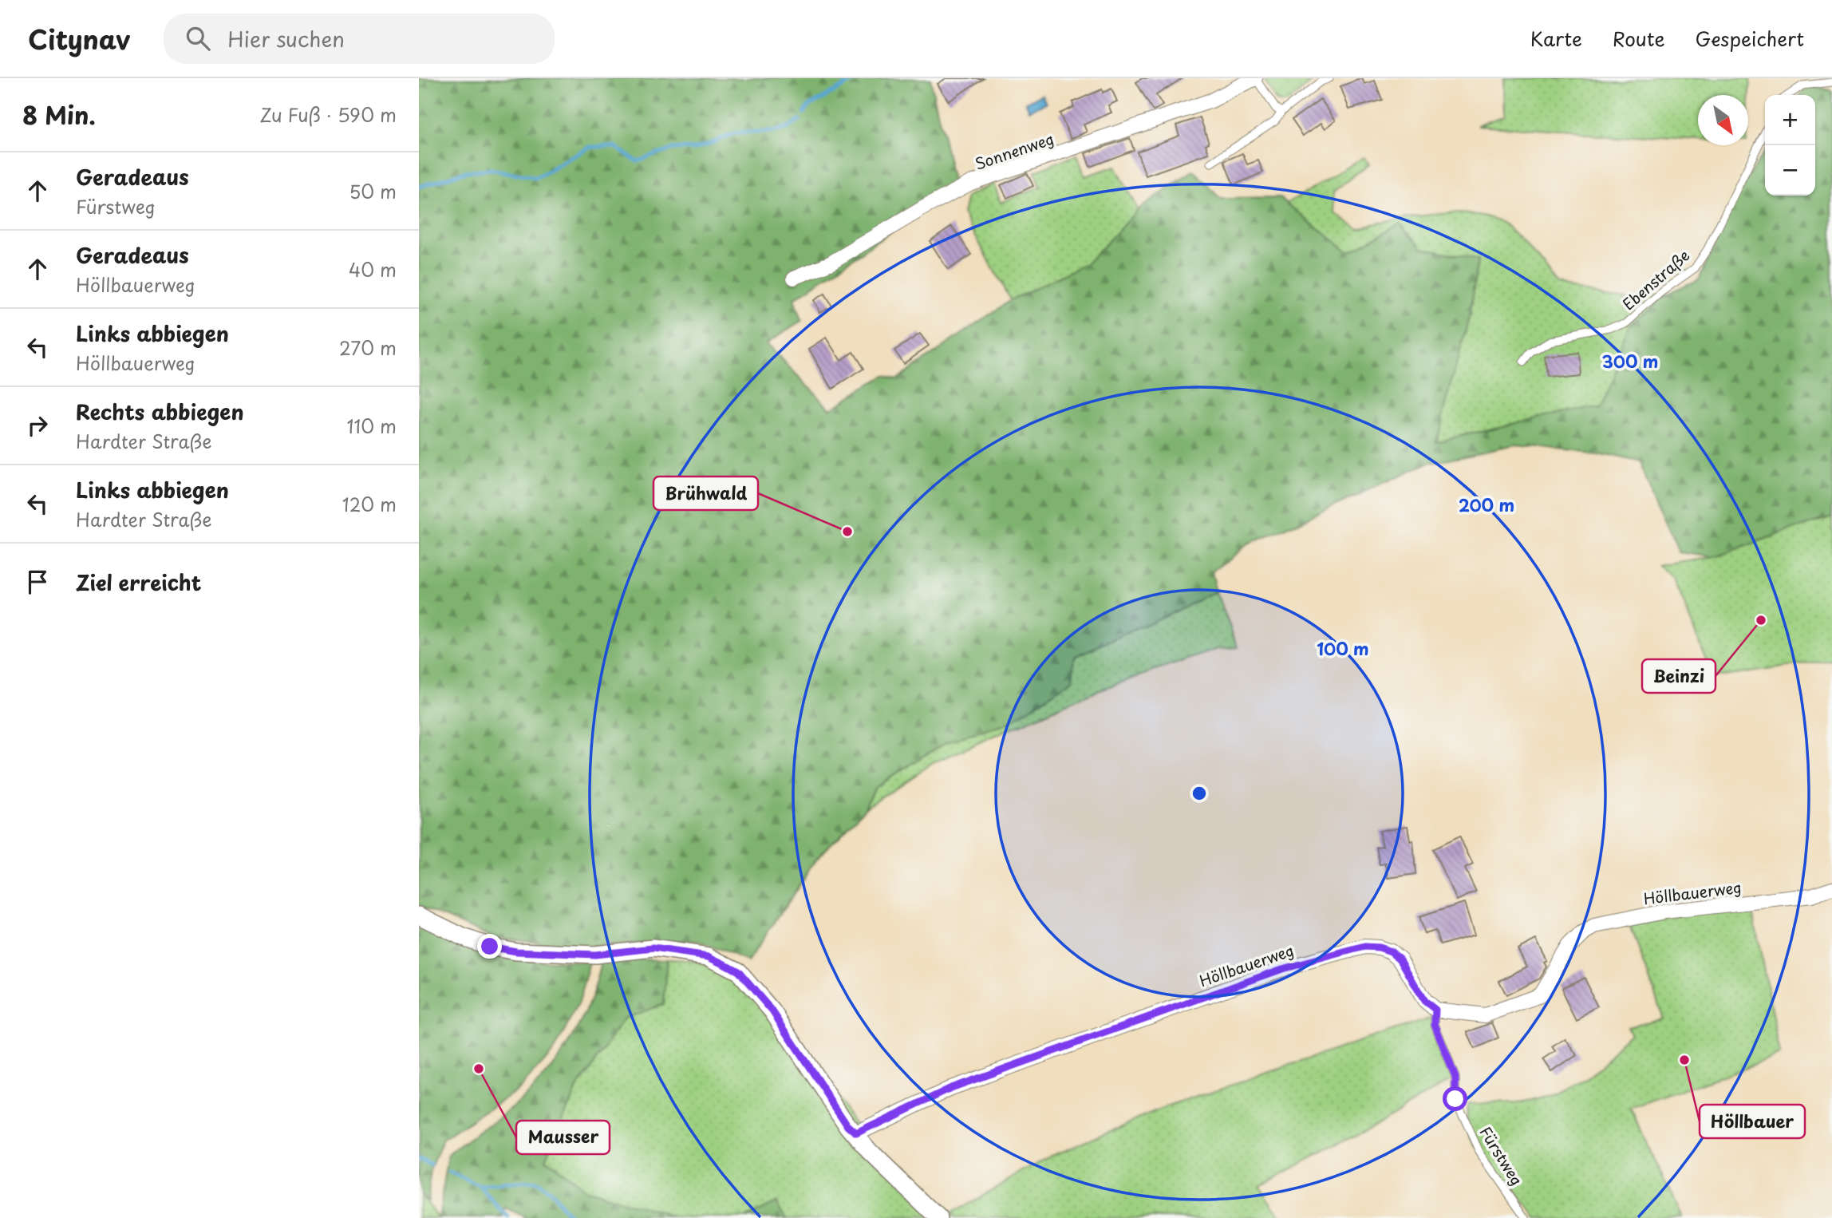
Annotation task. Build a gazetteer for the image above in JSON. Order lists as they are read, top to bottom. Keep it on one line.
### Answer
{"streets":{"street":["Sonnenweg","Höllbauerweg"],"lane":["Ebenstraße","Fürstweg"]},"crossings":[["Höllbauerweg","Fürstweg"]],"places":["Brühwald","Beinzi","Höllbauer","Mausser"],"north":"bottom right","page":{"header":"Citynav","search":"Hier suchen","nav":["Karte","Route","Gespeichert"],"heading":["8 Min.","Zu Fuß · 590 m"],"map_buttons":["+","−"],"list":[["Geradeaus","Fürstweg","50 m"],["Geradeaus","Höllbauerweg","40 m"],["Links abbiegen","Höllbauerweg","270 m"],["Rechts abbiegen","Hardter Straße","110 m"],["Links abbiegen","Hardter Straße","120 m"],"Ziel erreicht"]},"rings":["300 m","200 m","100 m"]}
